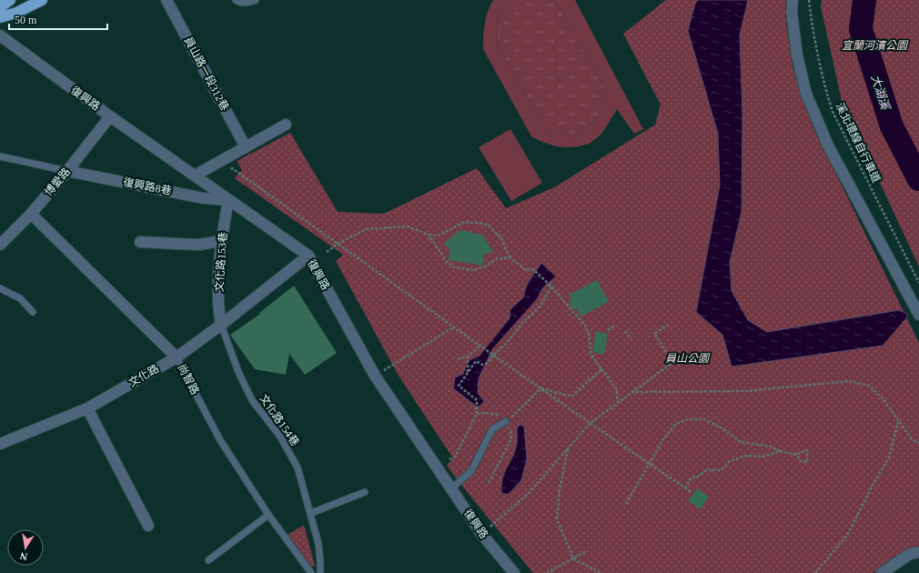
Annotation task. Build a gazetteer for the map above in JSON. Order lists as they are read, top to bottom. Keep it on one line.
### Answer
{"streets":{"street":["員山路一段312巷","復興路","博愛路","復興路8巷","文化路153巷","文化路","尚智路"],"lane":["文化路154巷"],"path":["溪北環線自行車道"]},"crossings":[["復興路","博愛路"],["復興路","復興路8巷"],["復興路","文化路153巷"],["復興路","文化路"],["博愛路","復興路8巷"],["博愛路","尚智路"],["復興路8巷","文化路153巷"],["文化路153巷","文化路"],["文化路153巷","文化路154巷"],["文化路","尚智路"],["文化路","文化路154巷"]],"water":["大湖溪"],"parks":["宜蘭河濱公園","員山公園"],"scale_bar":"50 m","north":"bottom"}
